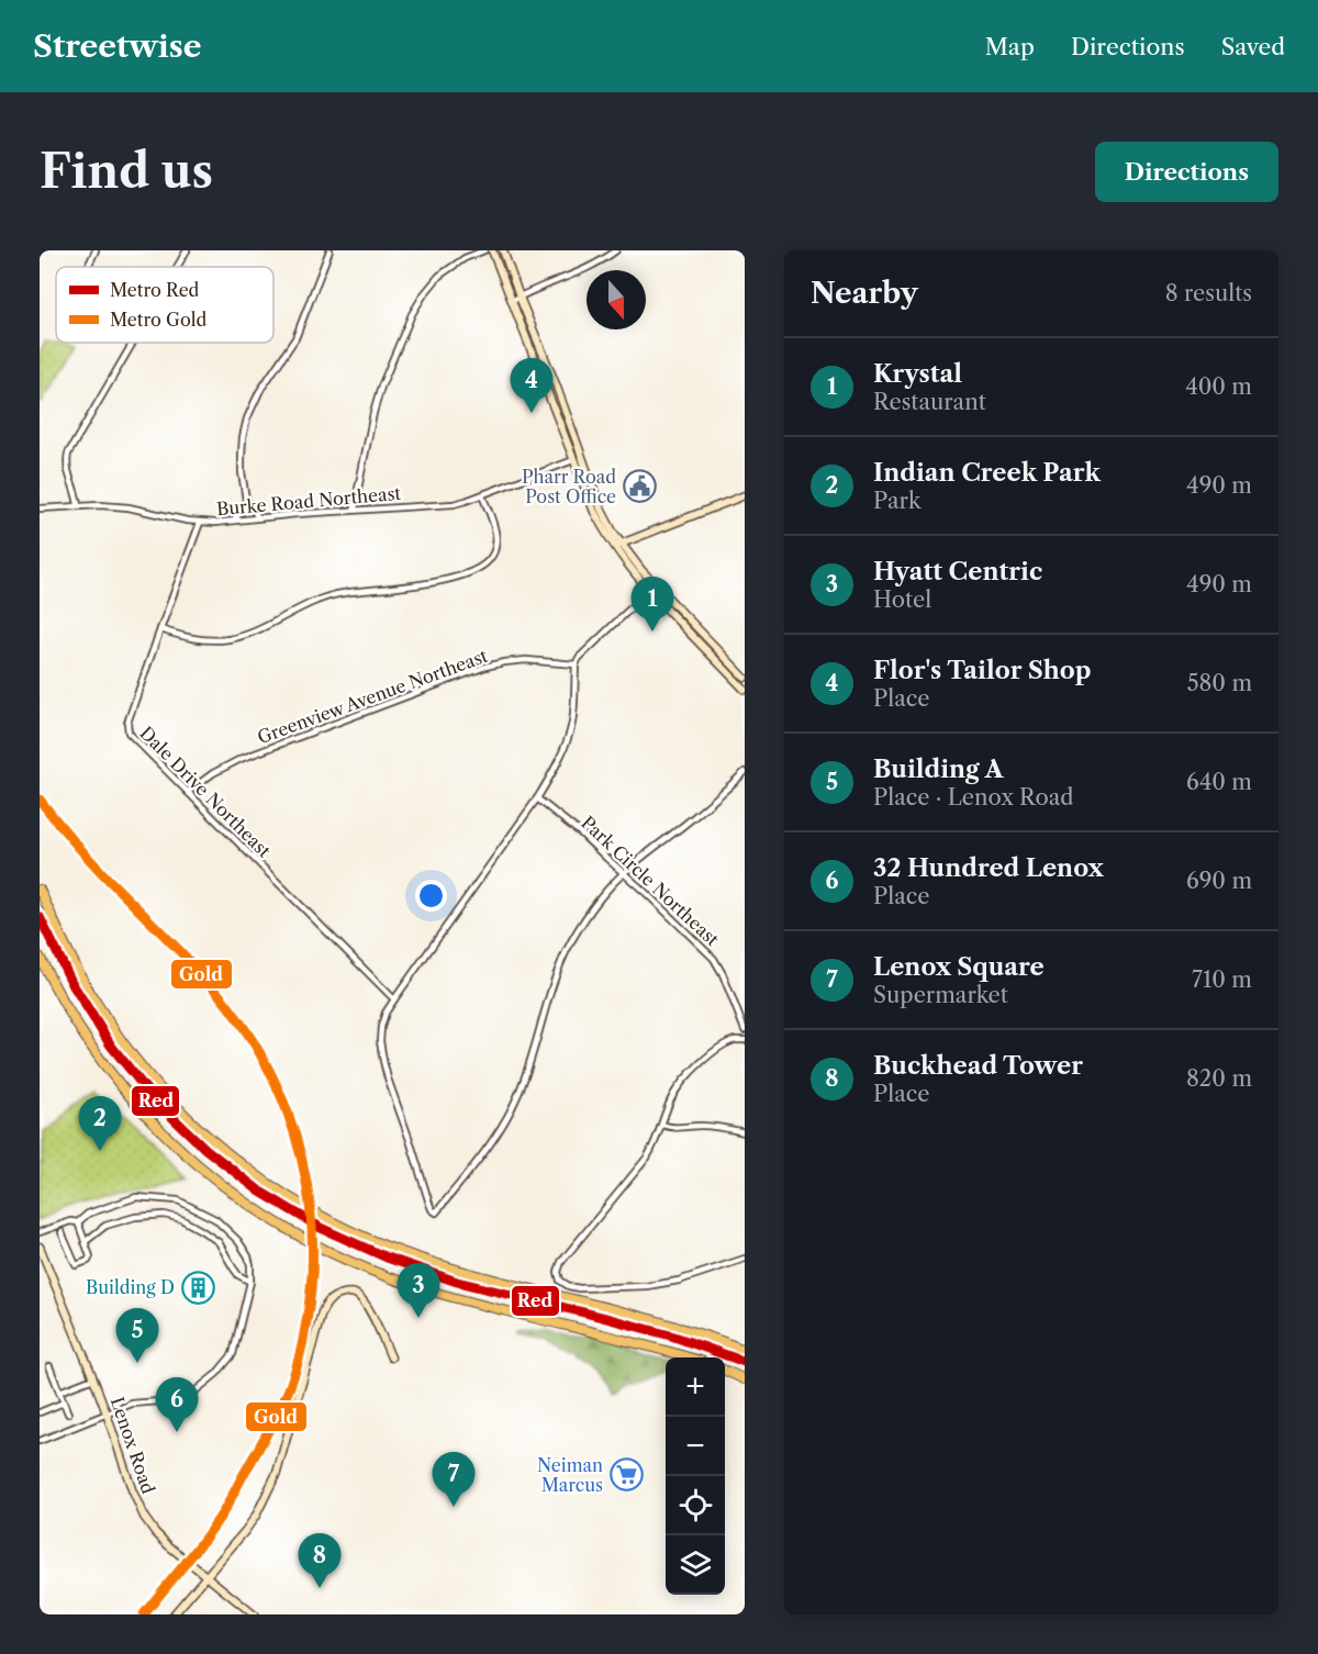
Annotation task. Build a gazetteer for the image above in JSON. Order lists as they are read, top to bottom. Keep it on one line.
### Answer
{"streets":{"street":["Burke Road Northeast","Greenview Avenue Northeast","Dale Drive Northeast","Park Circle Northeast","Lenox Road"]},"crossings":[["Burke Road Northeast","Dale Drive Northeast"],["Greenview Avenue Northeast","Dale Drive Northeast"]],"places":{"public building":["Pharr Road Post Office"],"building":["Building D"],"supermarket":["Neiman Marcus"]},"lines":["metro line Gold","metro line Red"],"legend":["Metro Red","Metro Gold"],"north":"bottom","page":{"header":"Streetwise","nav":["Map","Directions","Saved"],"buttons":"Directions","title":"Find us","heading":["Nearby","8 results"],"list":[{"mark":"1","name":"Krystal","note":"Restaurant","value":"400 m"},{"mark":"2","name":"Indian Creek Park","note":"Park","value":"490 m"},{"mark":"3","name":"Hyatt Centric","note":"Hotel","value":"490 m"},{"mark":"4","name":"Flor's Tailor Shop","note":"Place","value":"580 m"},{"mark":"5","name":"Building A","note":"Place · Lenox Road","value":"640 m"},{"mark":"6","name":"32 Hundred Lenox","note":"Place","value":"690 m"},{"mark":"7","name":"Lenox Square","note":"Supermarket","value":"710 m"},{"mark":"8","name":"Buckhead Tower","note":"Place","value":"820 m"}],"pins":["4","1","2","3","5","6","7","8"],"map_buttons":["+","−"]}}
